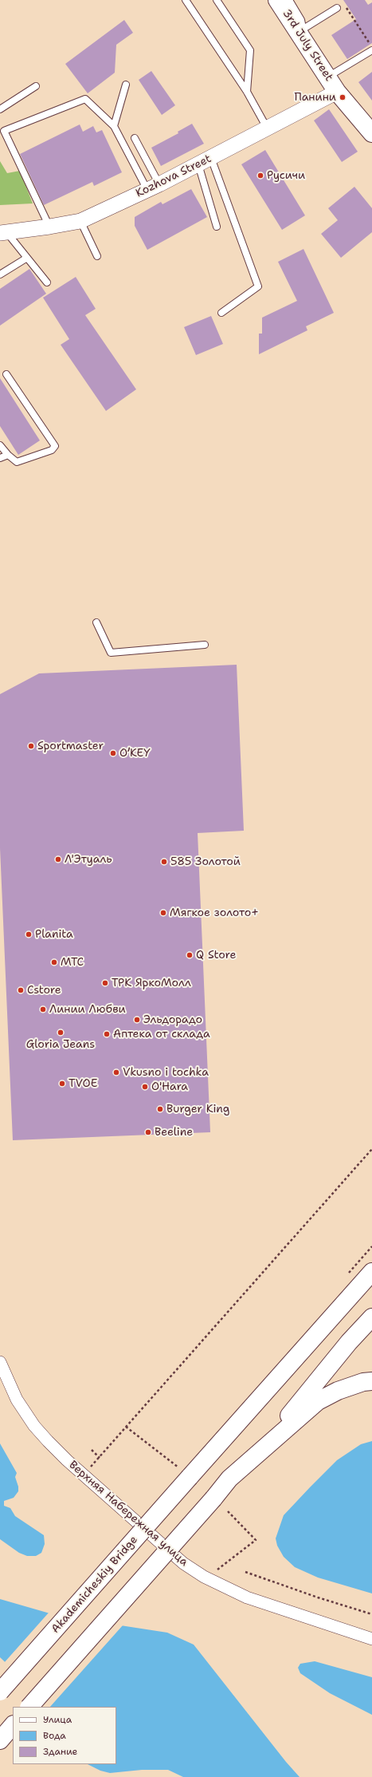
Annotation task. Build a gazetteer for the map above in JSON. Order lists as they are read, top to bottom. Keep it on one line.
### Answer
{"streets":{"main road":["3rd July Street","Akademicheskiy Bridge"],"street":["Kozhova Street","Верхняя Набережная улица"]},"crossings":[["3rd July Street","Kozhova Street"]],"places":["Панини","Русичи","Sportmaster","O’KEY","Л'Этуаль","585 Золотой","Мягкое золото+","Planita","Q Store","МТС","ТРК ЯркоМолл","Cstore","Линии Любви","Эльдорадо","Gloria Jeans","Аптека от склада","Vkusno i tochka","TVOE","O'Hara","Burger King","Beeline"],"legend":["Улица","Вода","Здание"]}
